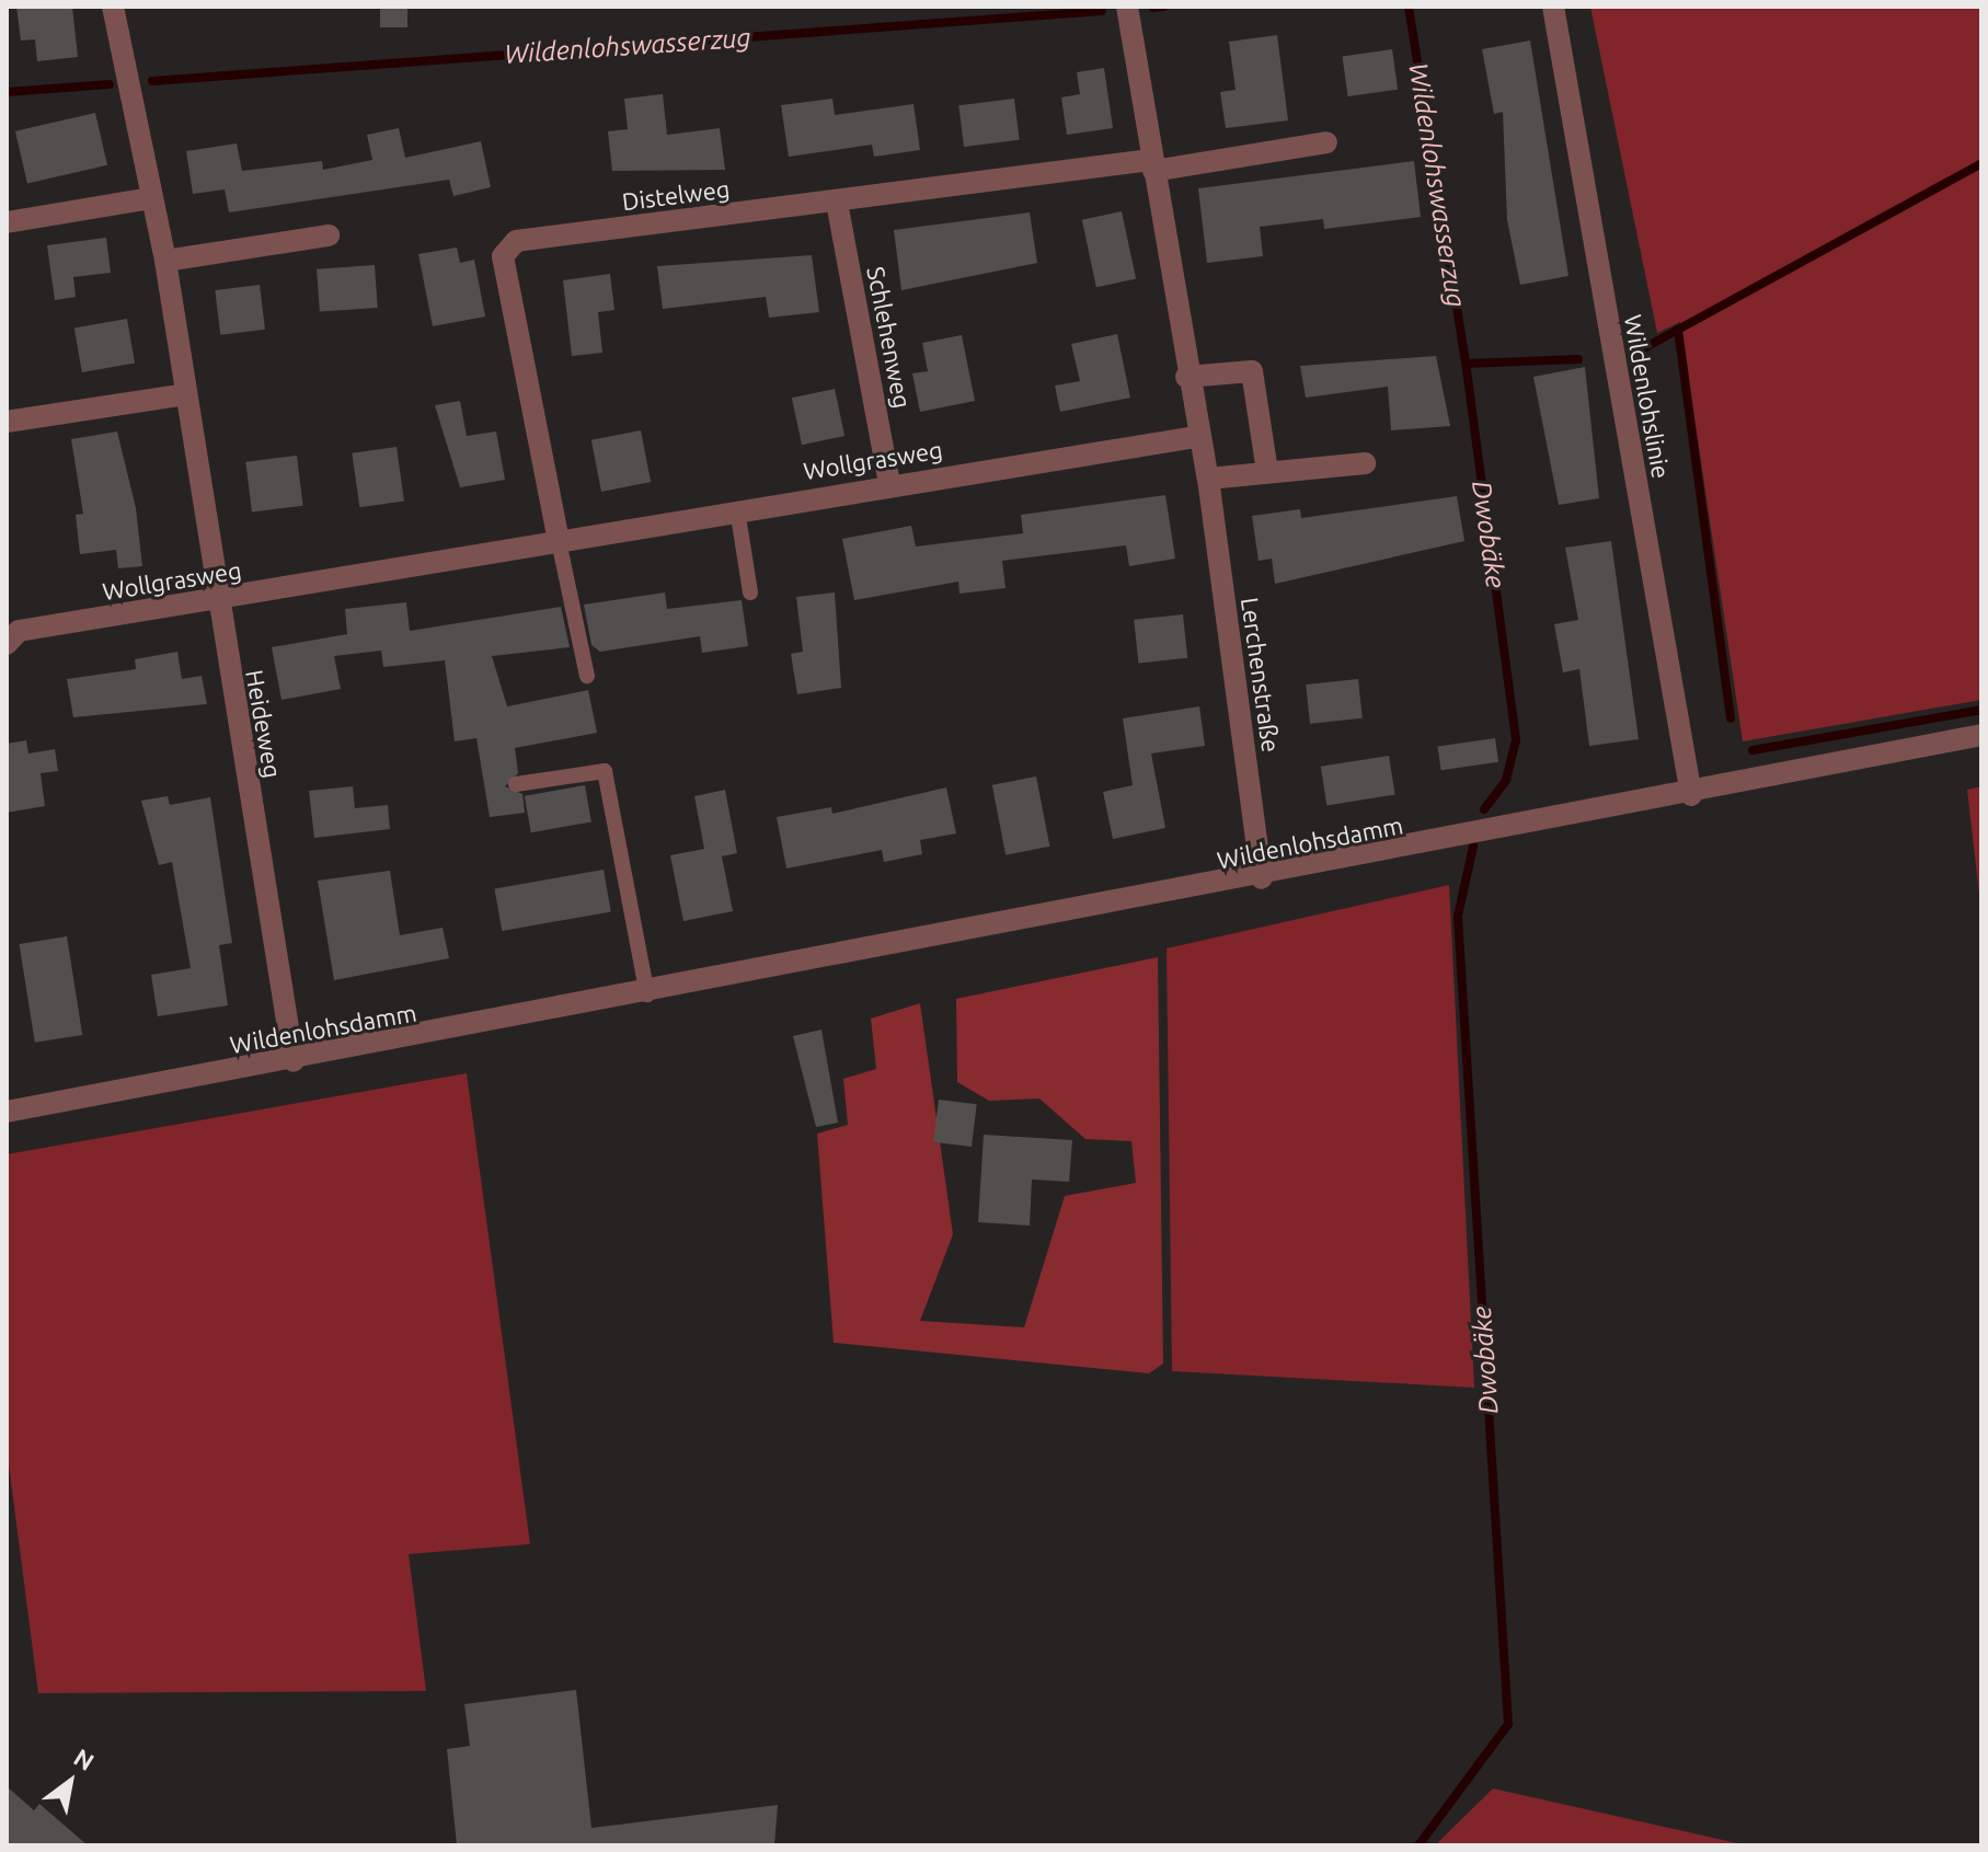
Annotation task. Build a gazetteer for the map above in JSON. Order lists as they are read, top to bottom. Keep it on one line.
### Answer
{"streets":{"street":["Distelweg","Schlehenweg","Wildenlohslinie","Wollgrasweg","Lerchenstraße","Heideweg","Wildenlohsdamm"]},"crossings":[["Distelweg","Schlehenweg"],["Distelweg","Wollgrasweg"],["Distelweg","Lerchenstraße"],["Schlehenweg","Wollgrasweg"],["Wildenlohslinie","Wildenlohsdamm"],["Wollgrasweg","Lerchenstraße"],["Wollgrasweg","Heideweg"],["Lerchenstraße","Wildenlohsdamm"],["Heideweg","Wildenlohsdamm"]],"water":["Wildenlohswasserzug","Dwobäke"],"north":"top right"}
